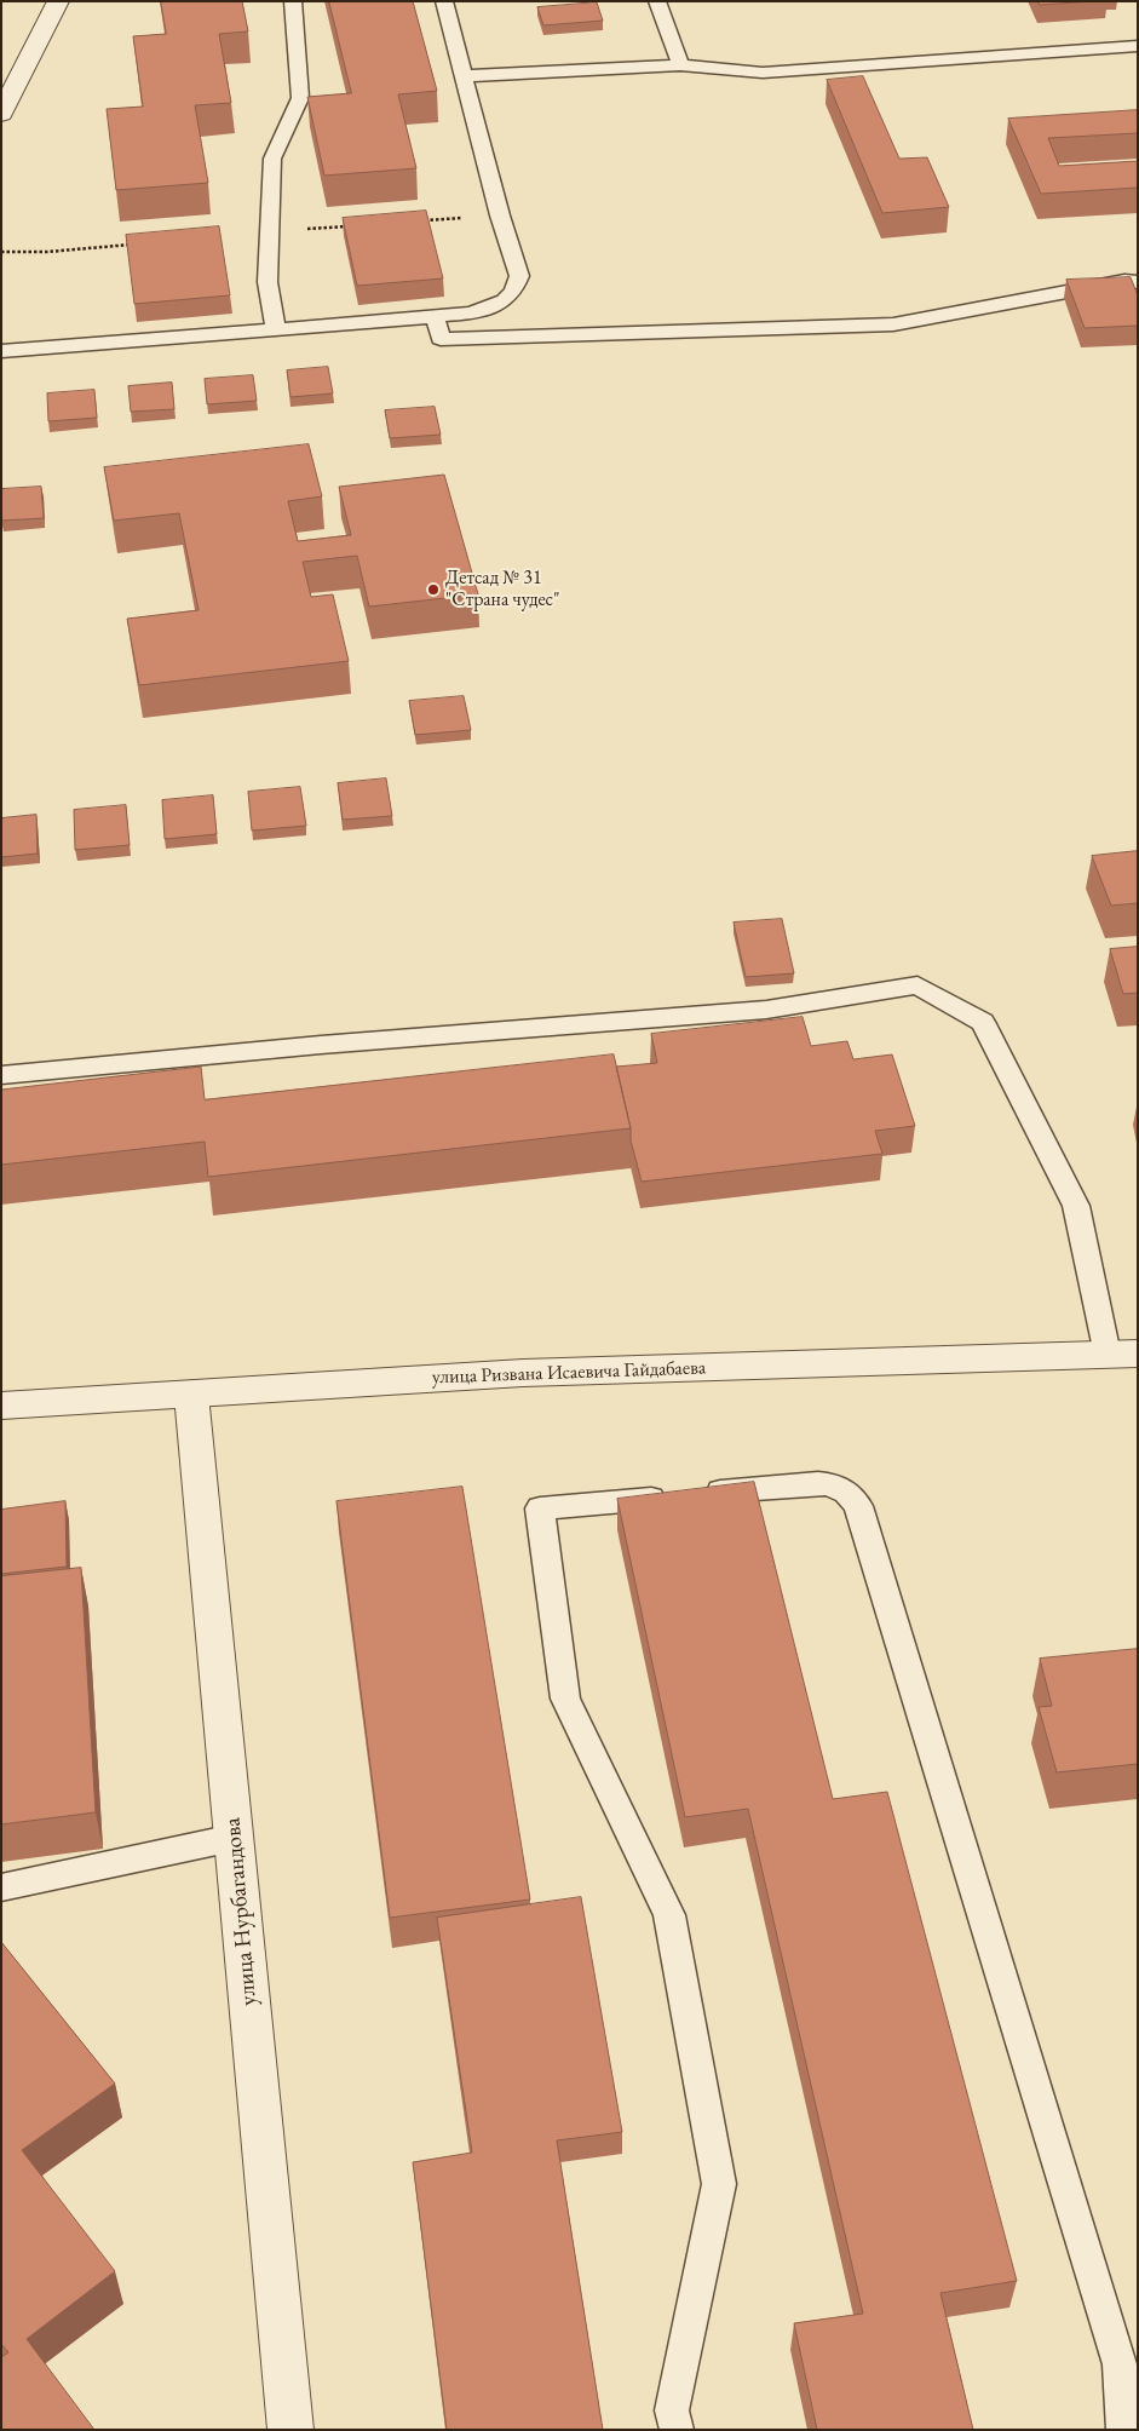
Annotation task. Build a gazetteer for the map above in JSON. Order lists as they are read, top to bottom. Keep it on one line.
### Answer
{"streets":{"street":["улица Ризвана Исаевича Гайдабаева","улица Нурбагандова"]},"crossings":[["улица Ризвана Исаевича Гайдабаева","улица Нурбагандова"]],"places":["Детсад № 31 \"Страна чудес\""]}
